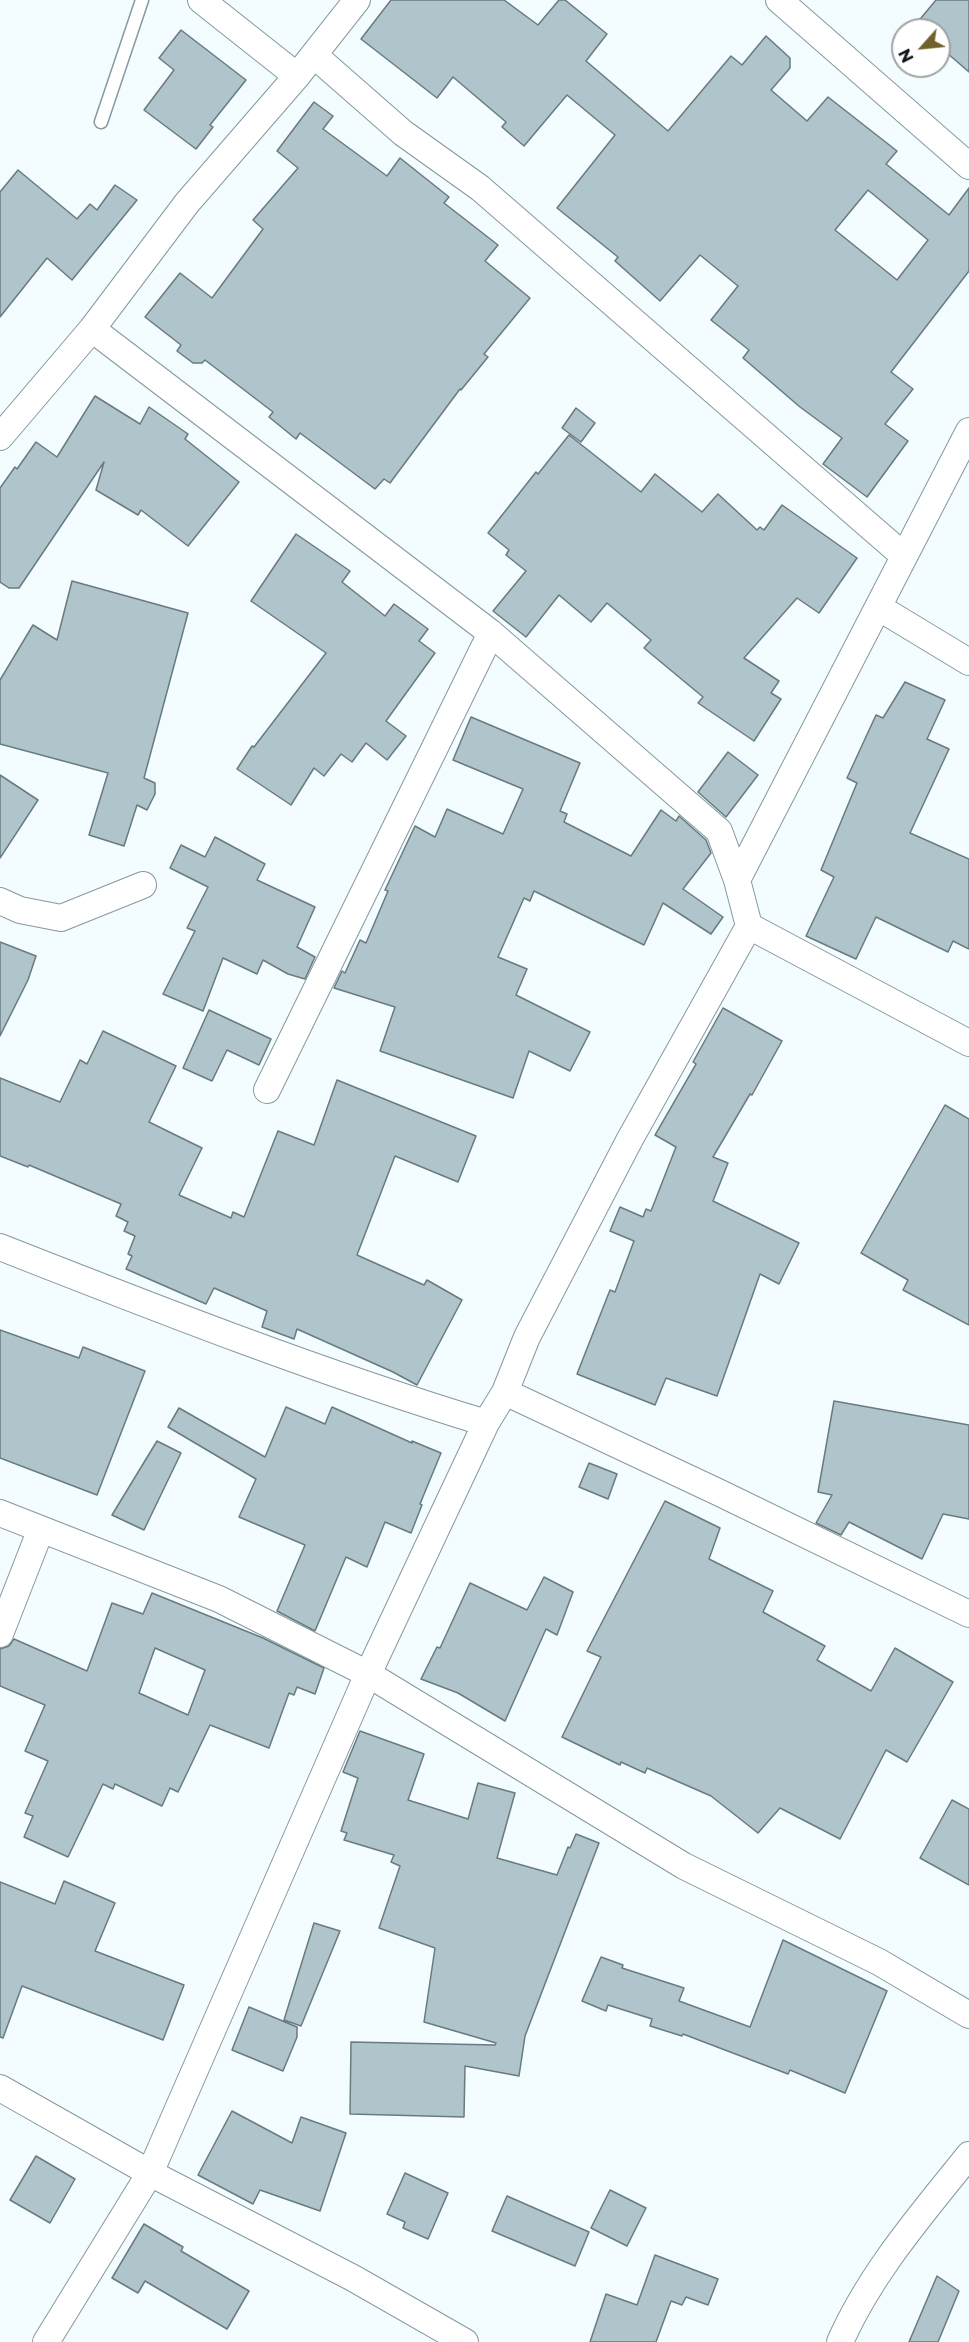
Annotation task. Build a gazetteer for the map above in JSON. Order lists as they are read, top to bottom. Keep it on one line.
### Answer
{"north":"bottom left"}
